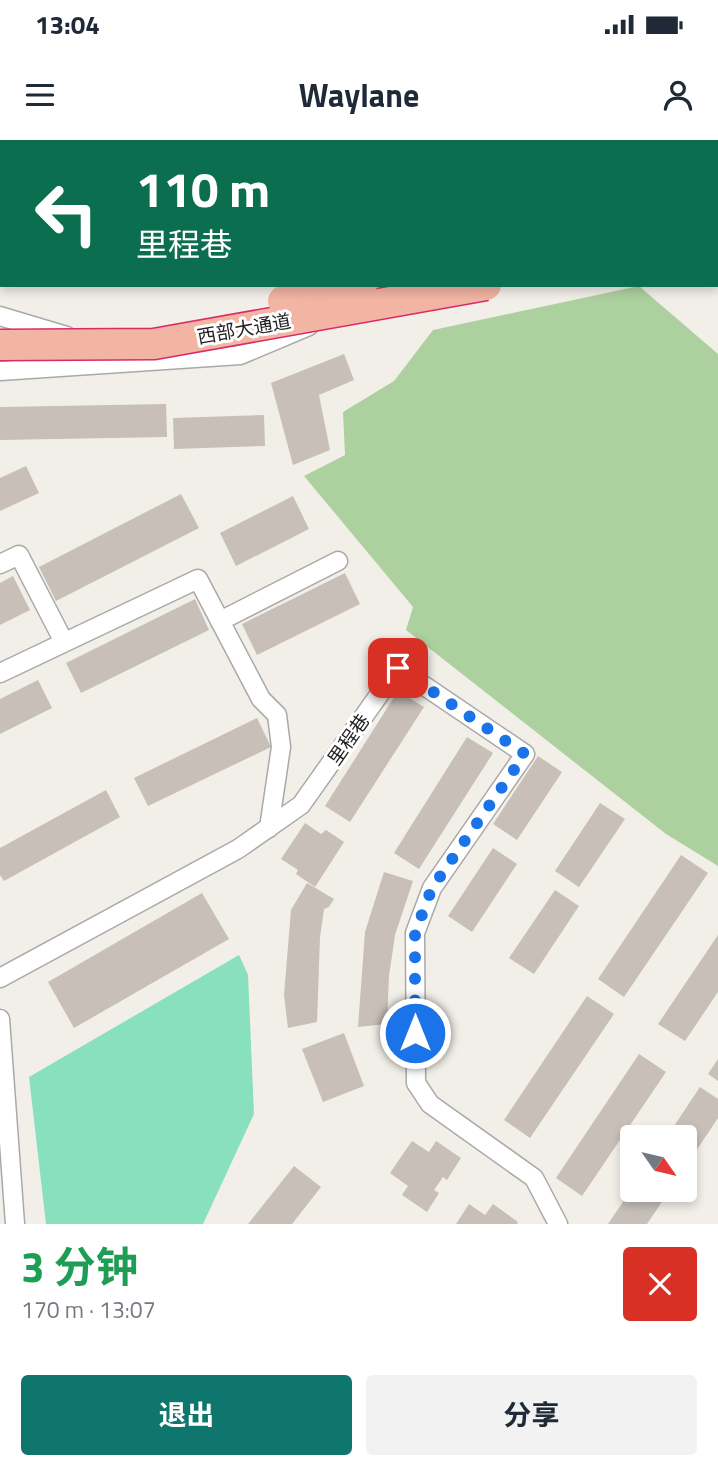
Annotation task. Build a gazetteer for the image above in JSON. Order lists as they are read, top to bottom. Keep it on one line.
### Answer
{"streets":{"highway":["西部大通道"],"street":["里程巷"]},"north":"bottom right","page":{"status":"13:04","header":"Waylane","turn":["110 m","里程巷"],"heading":["3 分钟","170 m · 13:07"],"buttons":["退出","分享"]}}
